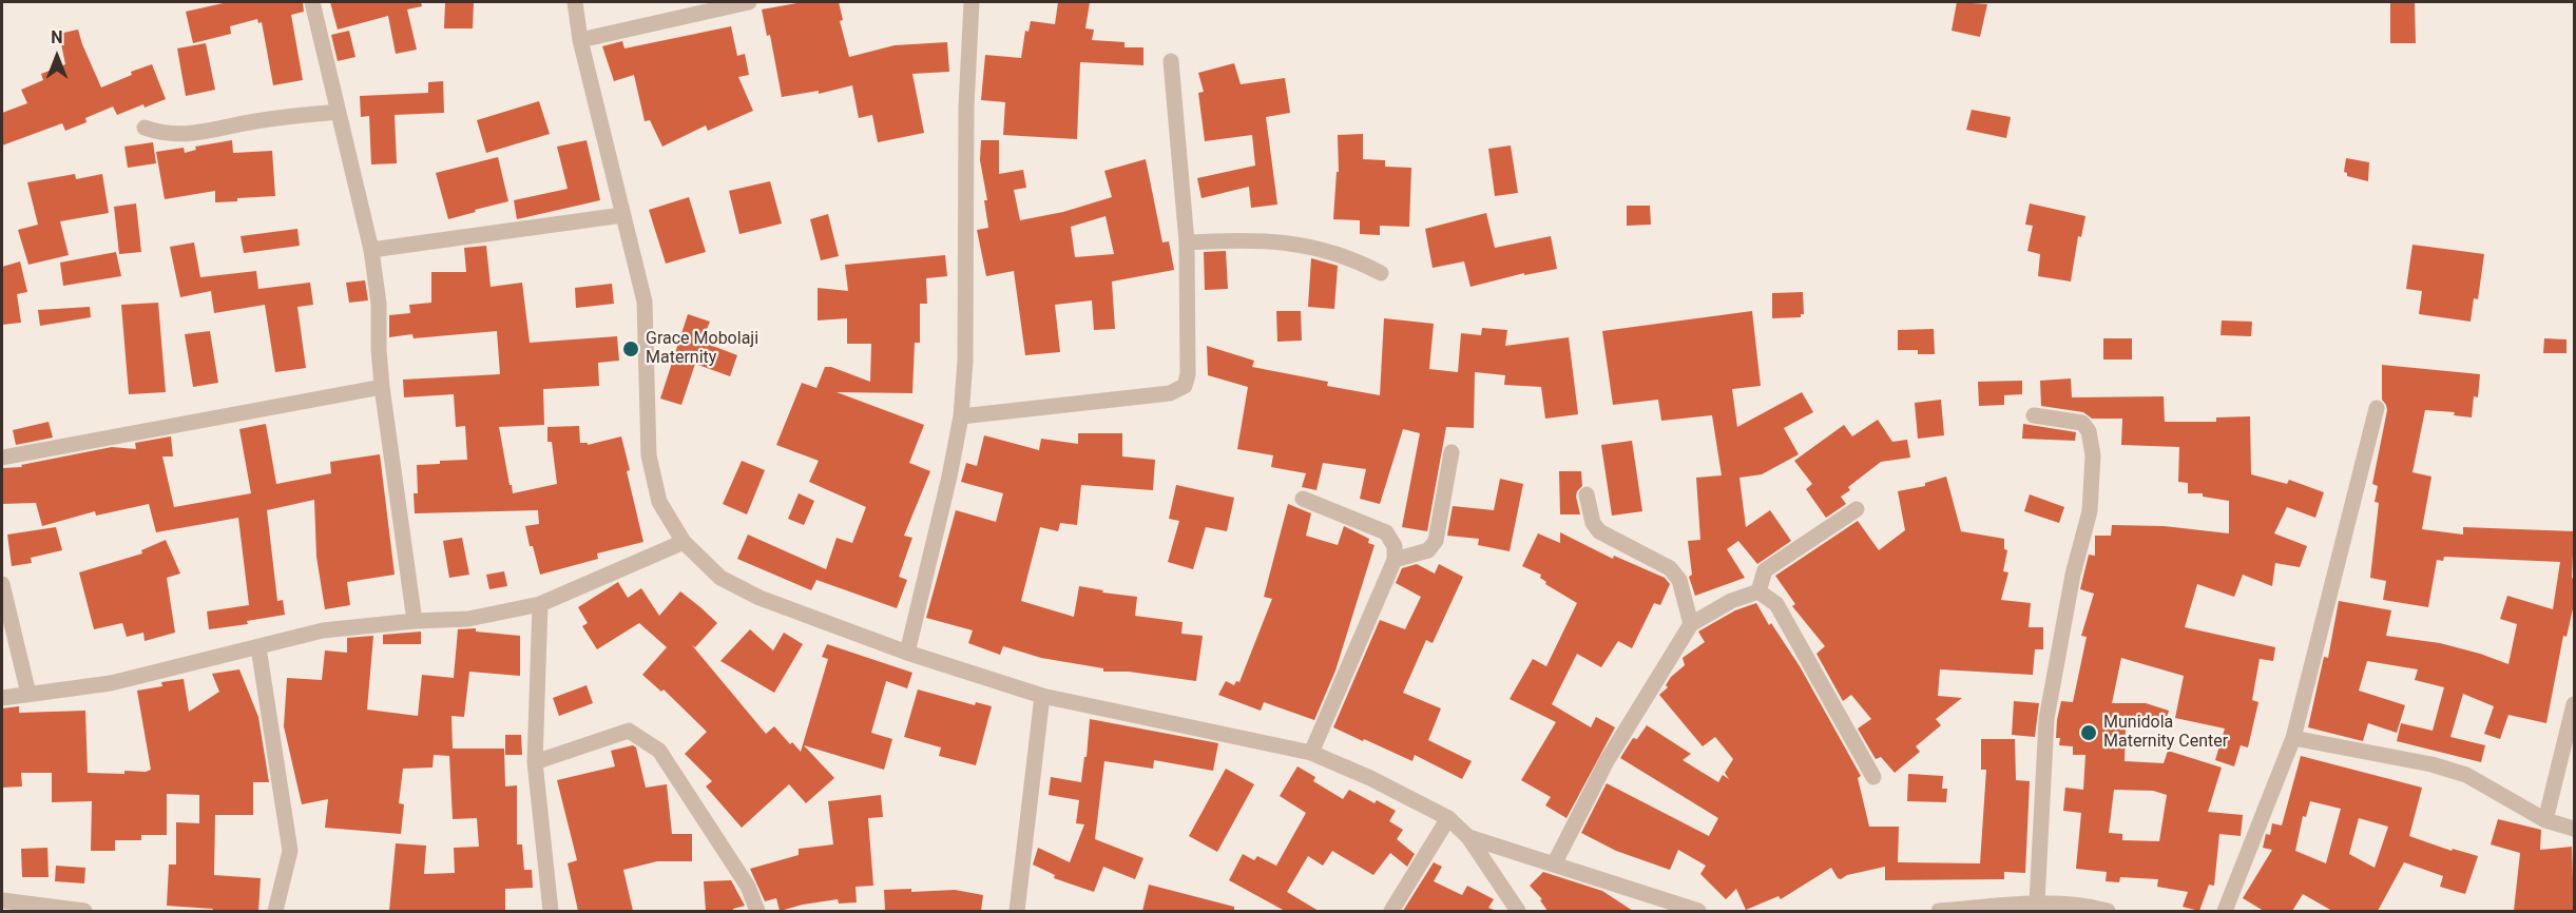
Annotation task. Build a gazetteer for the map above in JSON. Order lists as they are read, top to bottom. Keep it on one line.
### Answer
{"places":["Grace Mobolaji Maternity","Munidola Maternity Center"],"north":"top"}
